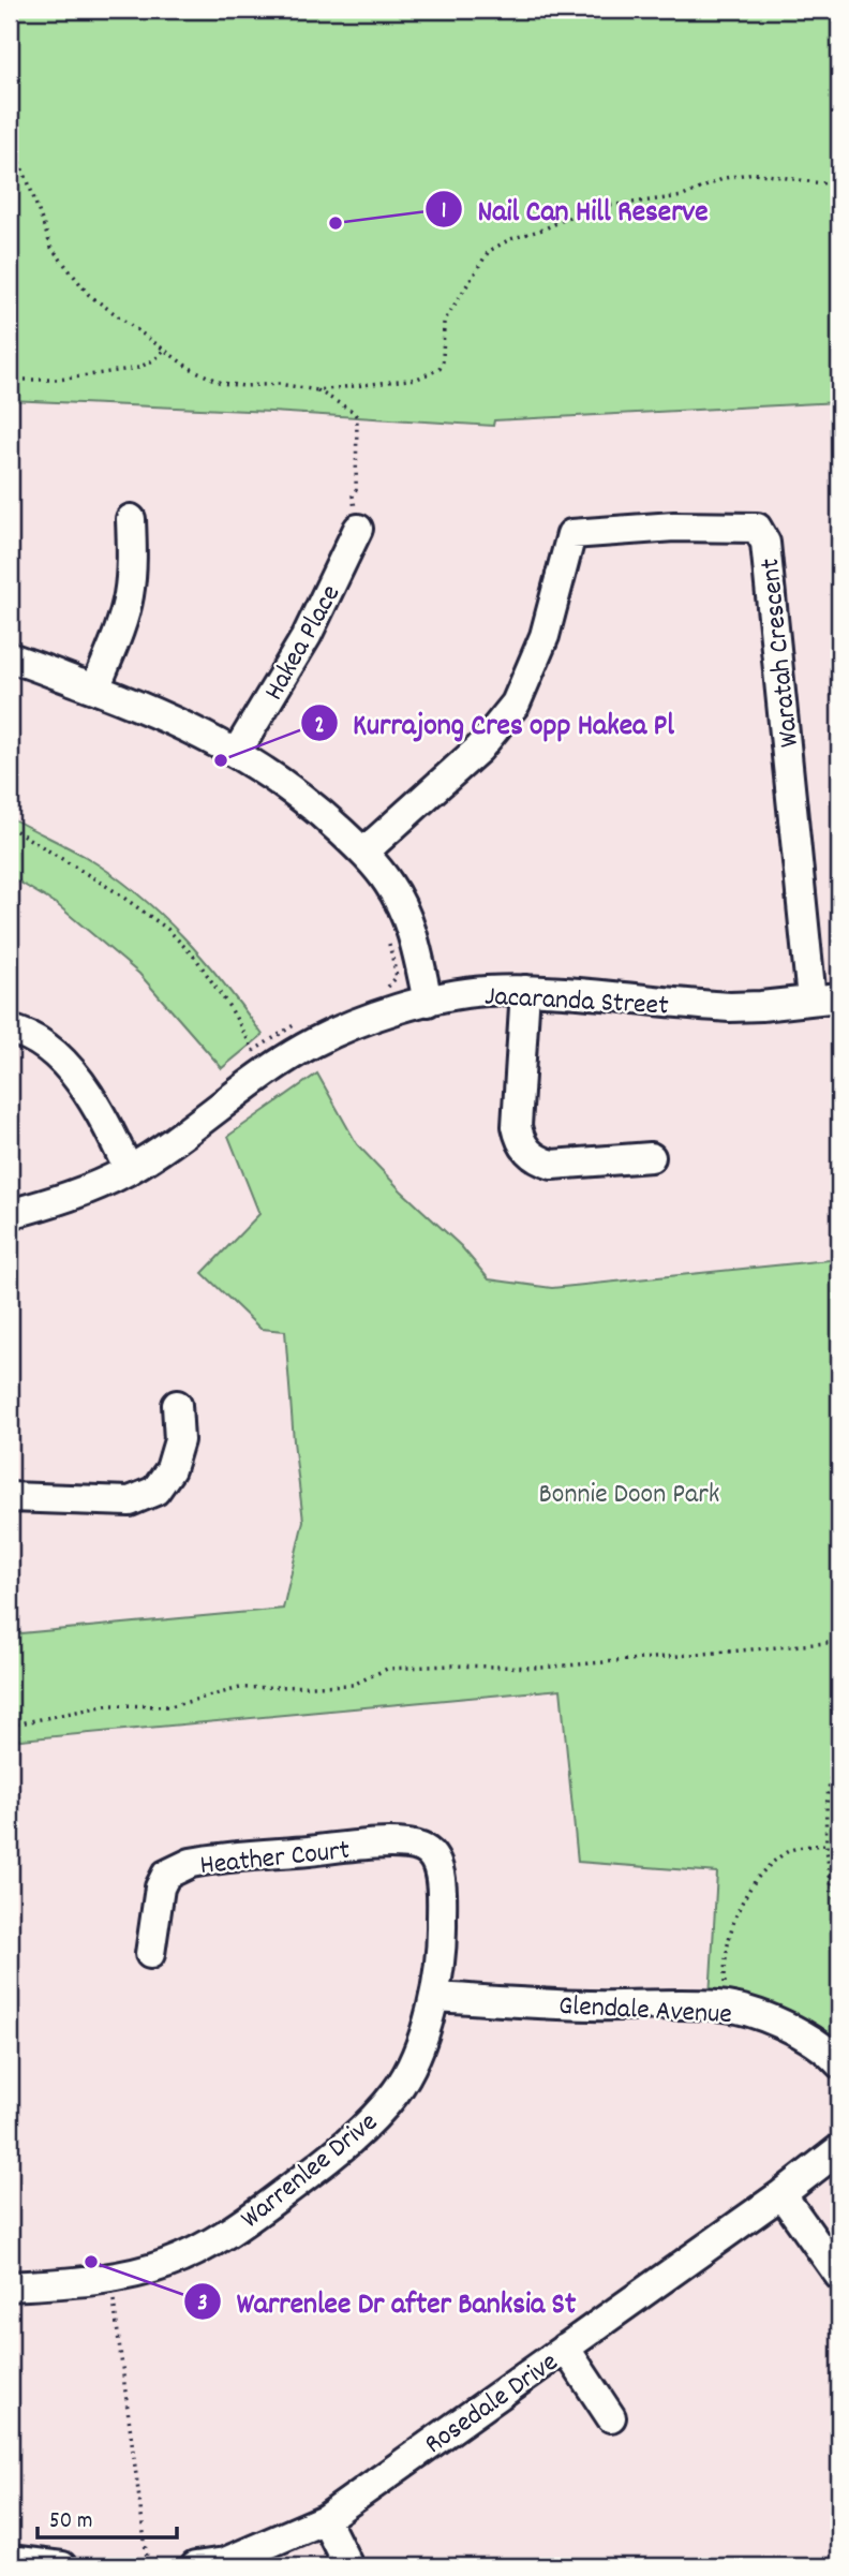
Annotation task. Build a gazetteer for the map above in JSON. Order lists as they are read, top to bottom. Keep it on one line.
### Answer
{"streets":{"street":["Hakea Place","Waratah Crescent","Jacaranda Street","Heather Court","Glendale Avenue","Warrenlee Drive","Rosedale Drive"]},"crossings":[["Waratah Crescent","Jacaranda Street"],["Heather Court","Warrenlee Drive"],["Glendale Avenue","Warrenlee Drive"]],"parks":["Bonnie Doon Park"],"places":["Nail Can Hill Reserve","Kurrajong Cres opp Hakea Pl","Warrenlee Dr after Banksia St"],"scale_bar":"50 m"}
